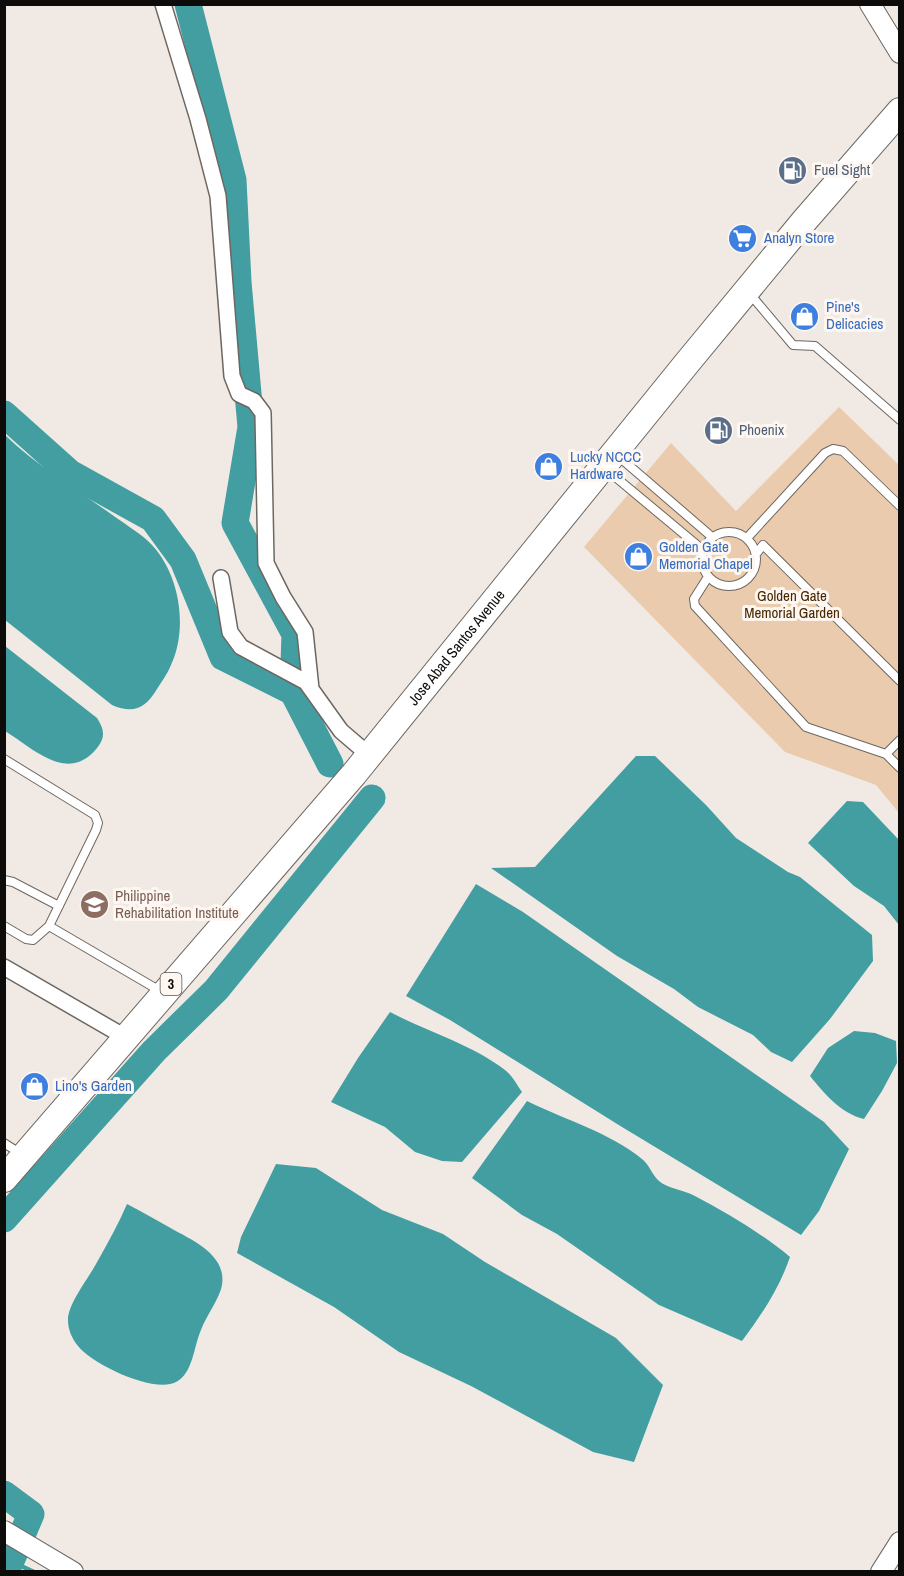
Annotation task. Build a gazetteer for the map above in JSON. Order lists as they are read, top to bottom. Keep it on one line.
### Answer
{"streets":{"highway":["Jose Abad Santos Avenue","3"]},"parks":["Golden Gate Memorial Garden"],"places":{"fuel station":["Fuel Sight","Phoenix"],"supermarket":["Analyn Store"],"shop":["Pine's Delicacies","Lucky NCCC Hardware","Golden Gate Memorial Chapel","Lino's Garden"],"school or university":["Philippine Rehabilitation Institute"]}}
